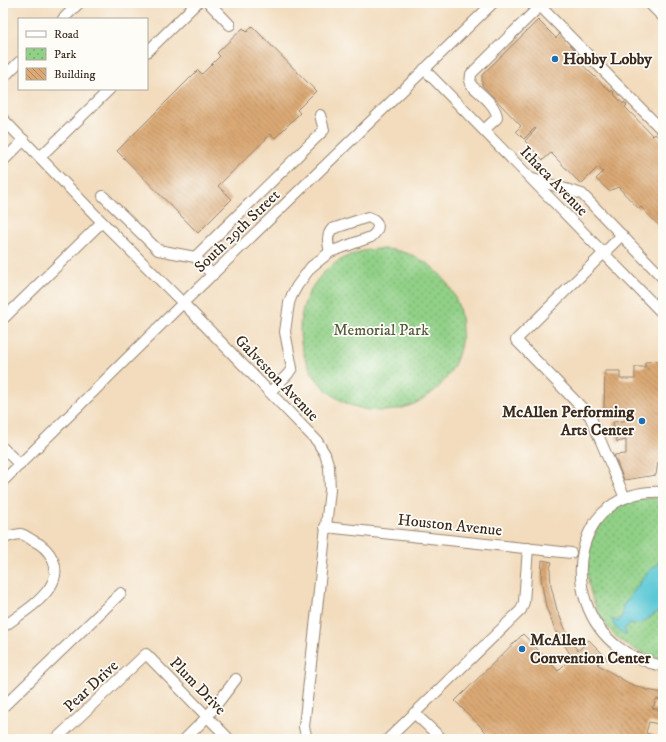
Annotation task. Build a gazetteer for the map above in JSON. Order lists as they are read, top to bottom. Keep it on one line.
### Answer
{"streets":{"street":["Ithaca Avenue","South 29th Street","Galveston Avenue","Houston Avenue","Pear Drive","Plum Drive"]},"crossings":[["Ithaca Avenue","South 29th Street"],["South 29th Street","Galveston Avenue"],["Galveston Avenue","Houston Avenue"],["Pear Drive","Plum Drive"]],"parks":["Memorial Park"],"places":["Hobby Lobby","McAllen Performing Arts Center","McAllen Convention Center"],"legend":["Road","Park","Building"]}
